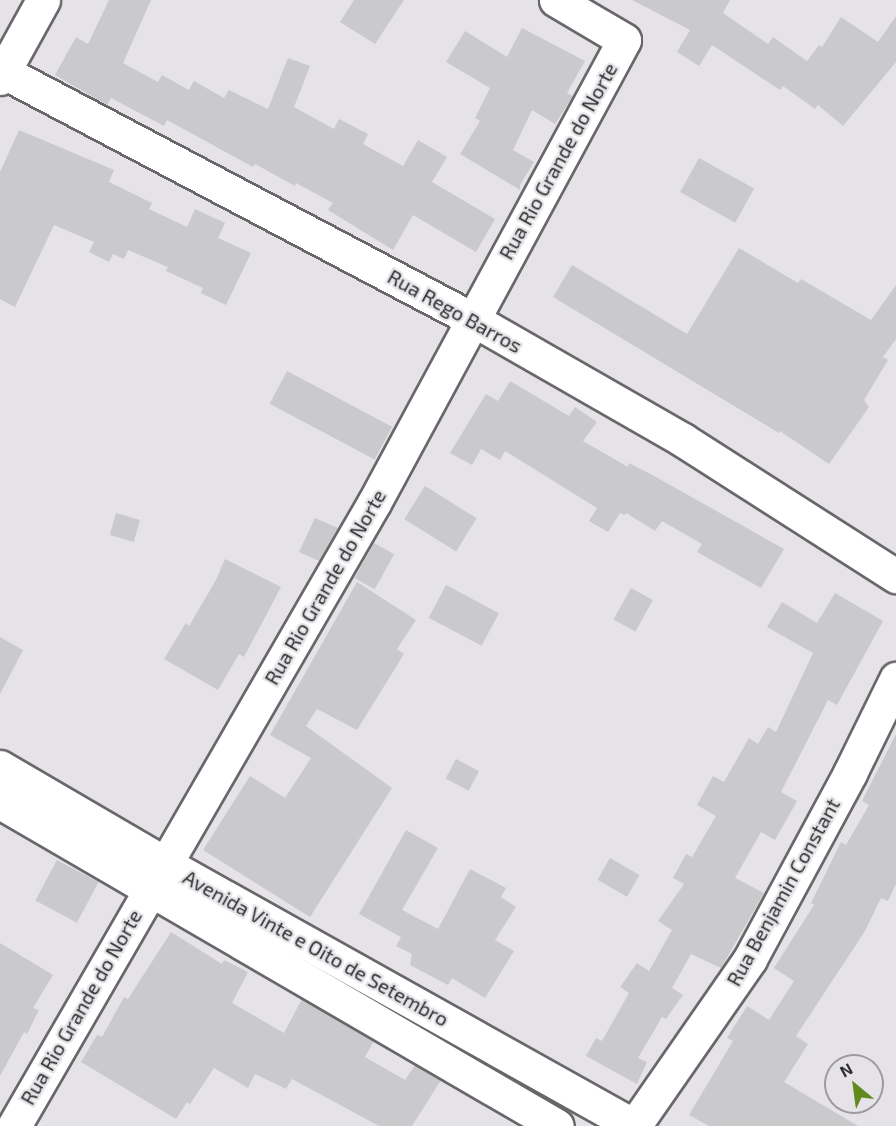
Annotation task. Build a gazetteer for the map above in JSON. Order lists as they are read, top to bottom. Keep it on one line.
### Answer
{"streets":{"street":["Rua Rio Grande do Norte","Rua Rego Barros","Rua Benjamin Constant","Avenida Vinte e Oito de Setembro"]},"crossings":[["Rua Rio Grande do Norte","Rua Rego Barros"],["Rua Rio Grande do Norte","Avenida Vinte e Oito de Setembro"],["Rua Benjamin Constant","Avenida Vinte e Oito de Setembro"]],"north":"top left"}
